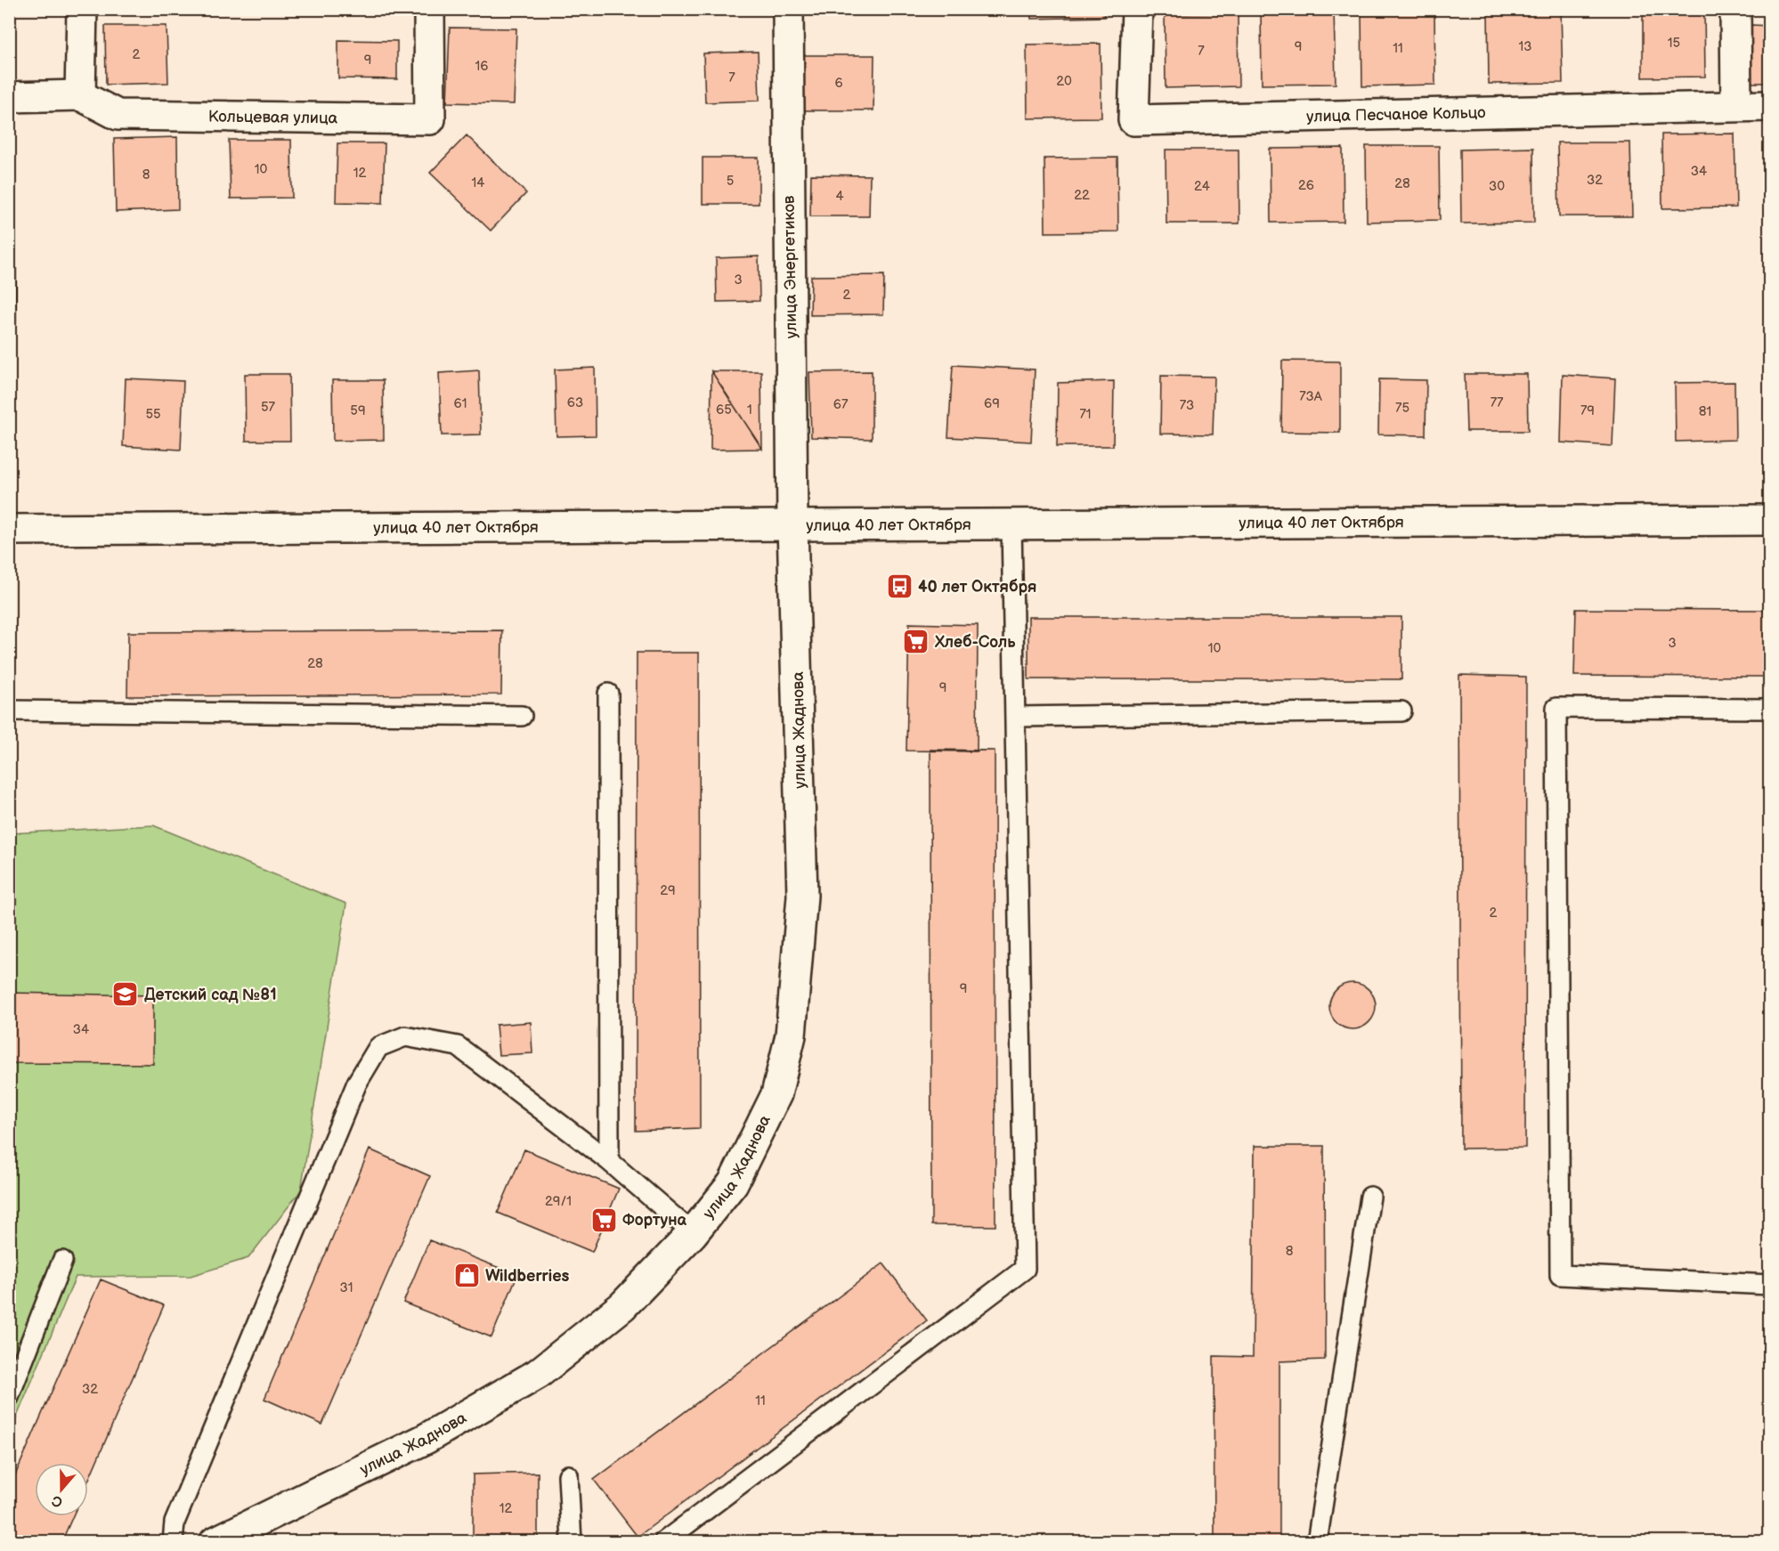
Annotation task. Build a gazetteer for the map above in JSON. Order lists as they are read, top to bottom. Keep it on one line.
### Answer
{"streets":{"street":["улица Песчаное Кольцо","Кольцевая улица","улица Энергетиков","улица 40 лет Октября","улица Жаднова"]},"crossings":[["улица Энергетиков","улица 40 лет Октября"],["улица Энергетиков","улица Жаднова"],["улица 40 лет Октября","улица Жаднова"]],"places":{"bus stop":["40 лет Октября"],"supermarket":["Хлеб-Соль","Фортуна"],"school or university":["Детский сад №81"],"shop":["Wildberries"]},"house_numbers":["15","9","13","11","7","2","9","16","7","20","6","10","34","12","8","32","5","14","28","26","24","30","22","4","3","2","73А","63","77","61","69","67","73","57","75","65","1","59","79","81","55","71","3","10","28","9","29","2","9","34","29/1","8","31","32","11","12"],"north":"bottom"}
